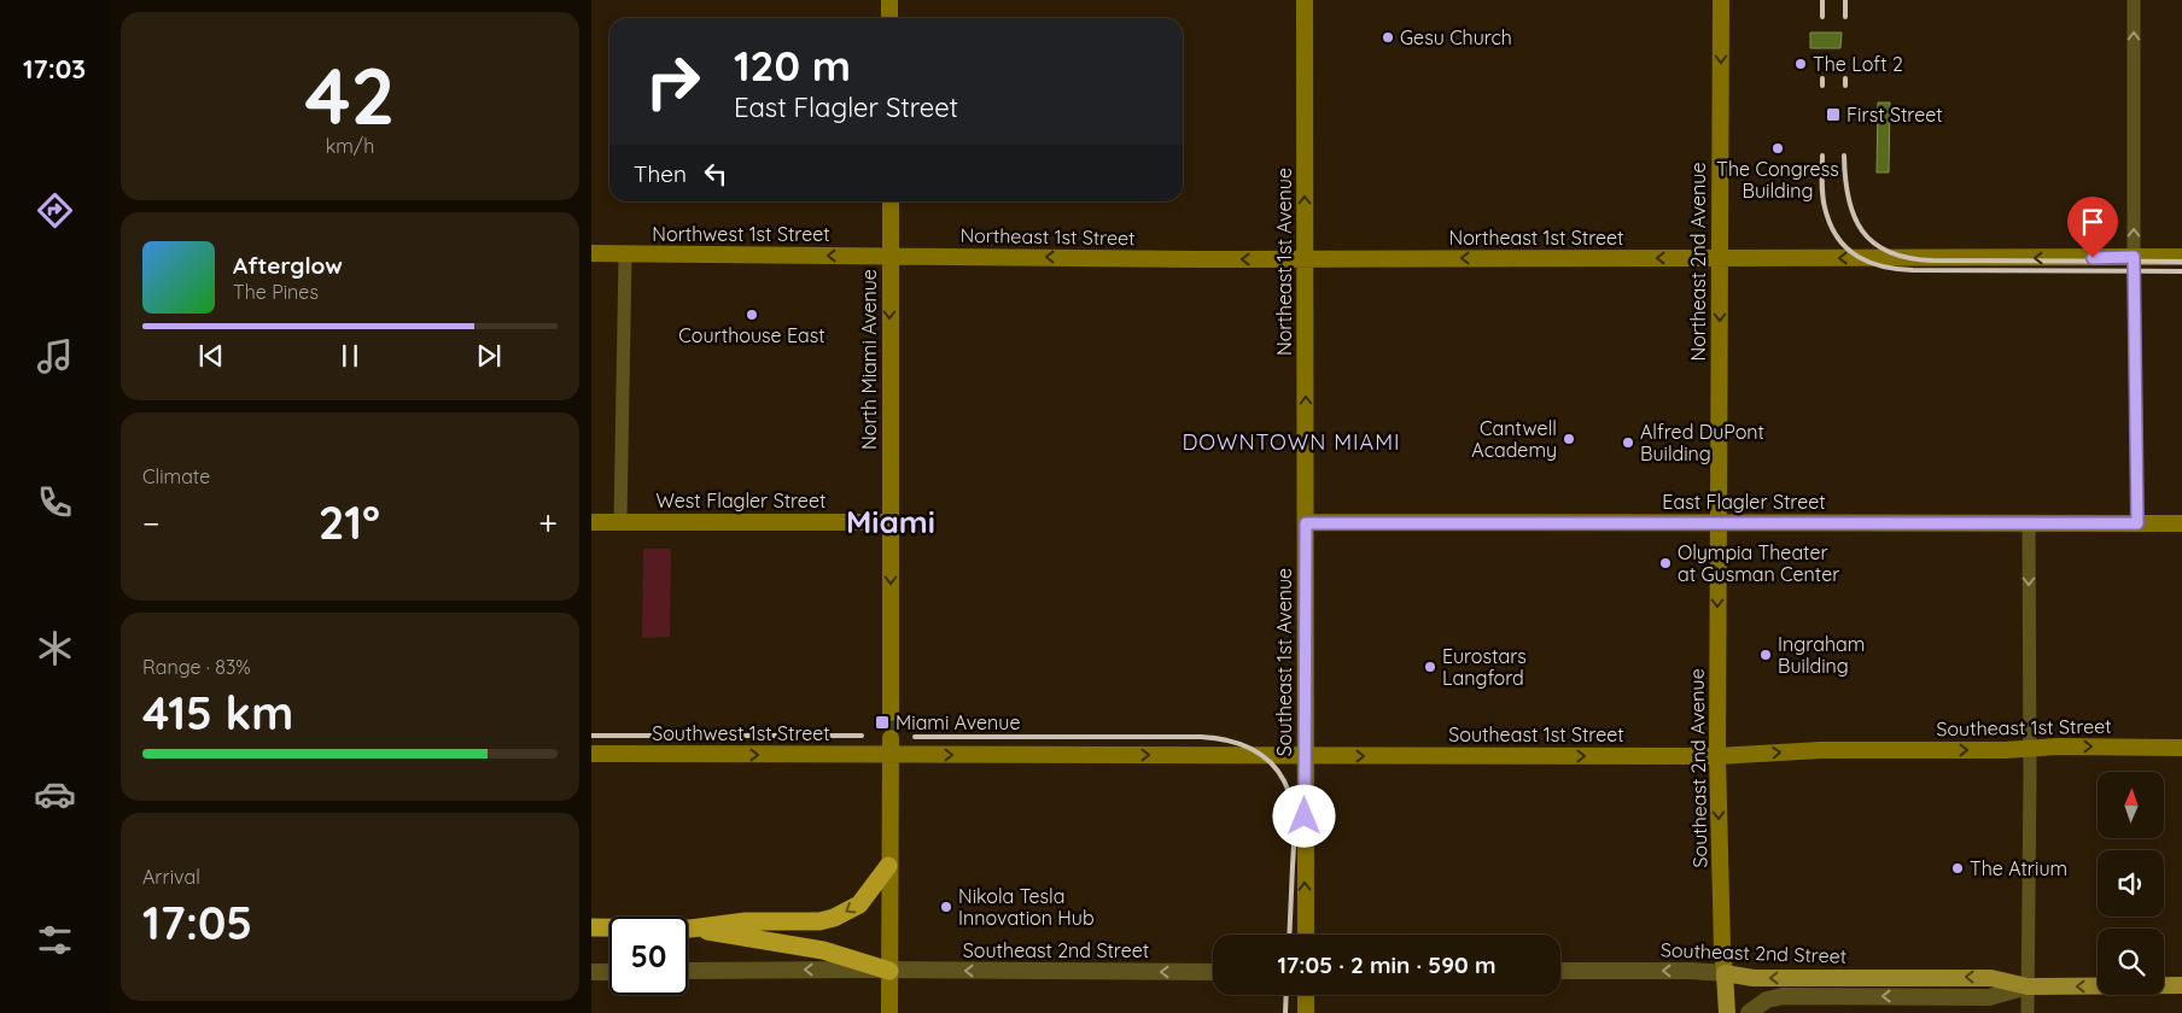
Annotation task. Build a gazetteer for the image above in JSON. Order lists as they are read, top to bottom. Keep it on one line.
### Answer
{"streets":{"main road":["Northwest 1st Street","Northeast 1st Street","Northeast 1st Avenue","Northeast 2nd Avenue","North Miami Avenue","West Flagler Street","East Flagler Street","Southeast 1st Avenue","Southeast 1st Street","Southwest 1st Street","Southeast 2nd Avenue","Southeast 2nd Street"]},"crossings":[["Northwest 1st Street","Northeast 1st Street"],["Northwest 1st Street","North Miami Avenue"],["Northeast 1st Street","Northeast 1st Avenue"],["Northeast 1st Street","Northeast 2nd Avenue"],["Northeast 1st Street","North Miami Avenue"],["Northeast 1st Avenue","East Flagler Street"],["Northeast 1st Avenue","Southeast 1st Avenue"],["Northeast 2nd Avenue","East Flagler Street"],["Northeast 2nd Avenue","Southeast 2nd Avenue"],["North Miami Avenue","West Flagler Street"],["East Flagler Street","Southeast 1st Avenue"],["East Flagler Street","Southeast 2nd Avenue"],["Southeast 1st Avenue","Southeast 1st Street"],["Southeast 1st Street","Southwest 1st Street"],["Southeast 1st Street","Southeast 2nd Avenue"],["Southeast 2nd Avenue","Southeast 2nd Street"]],"one_way":["Northwest 1st Street","Northeast 1st Street","Northeast 1st Avenue","Northeast 2nd Avenue","North Miami Avenue","Southeast 1st Avenue","Southeast 1st Street","Southwest 1st Street","Southeast 2nd Avenue","Southeast 2nd Street"],"districts":["DOWNTOWN MIAMI","Miami"],"places":{"other":["Gesu Church","The Loft 2","The Congress Building","Courthouse East","Cantwell Academy","Alfred DuPont Building","Olympia Theater at Gusman Center","Ingraham Building","Eurostars Langford","The Atrium","Nikola Tesla Innovation Hub"],"transit":["First Street","Miami Avenue"]},"north":"top","page":{"tabs":"17:03","tile":[["42","km/h"],"Climate",["Range · 83%","415 km"],["Arrival","17:05"]],"turn":["120 m","East Flagler Street"],"then":"Then","song":["Afterglow","The Pines"],"heat":["−","21°","+"],"limit":"50","trip":"17:05 · 2 min · 590 m"}}
